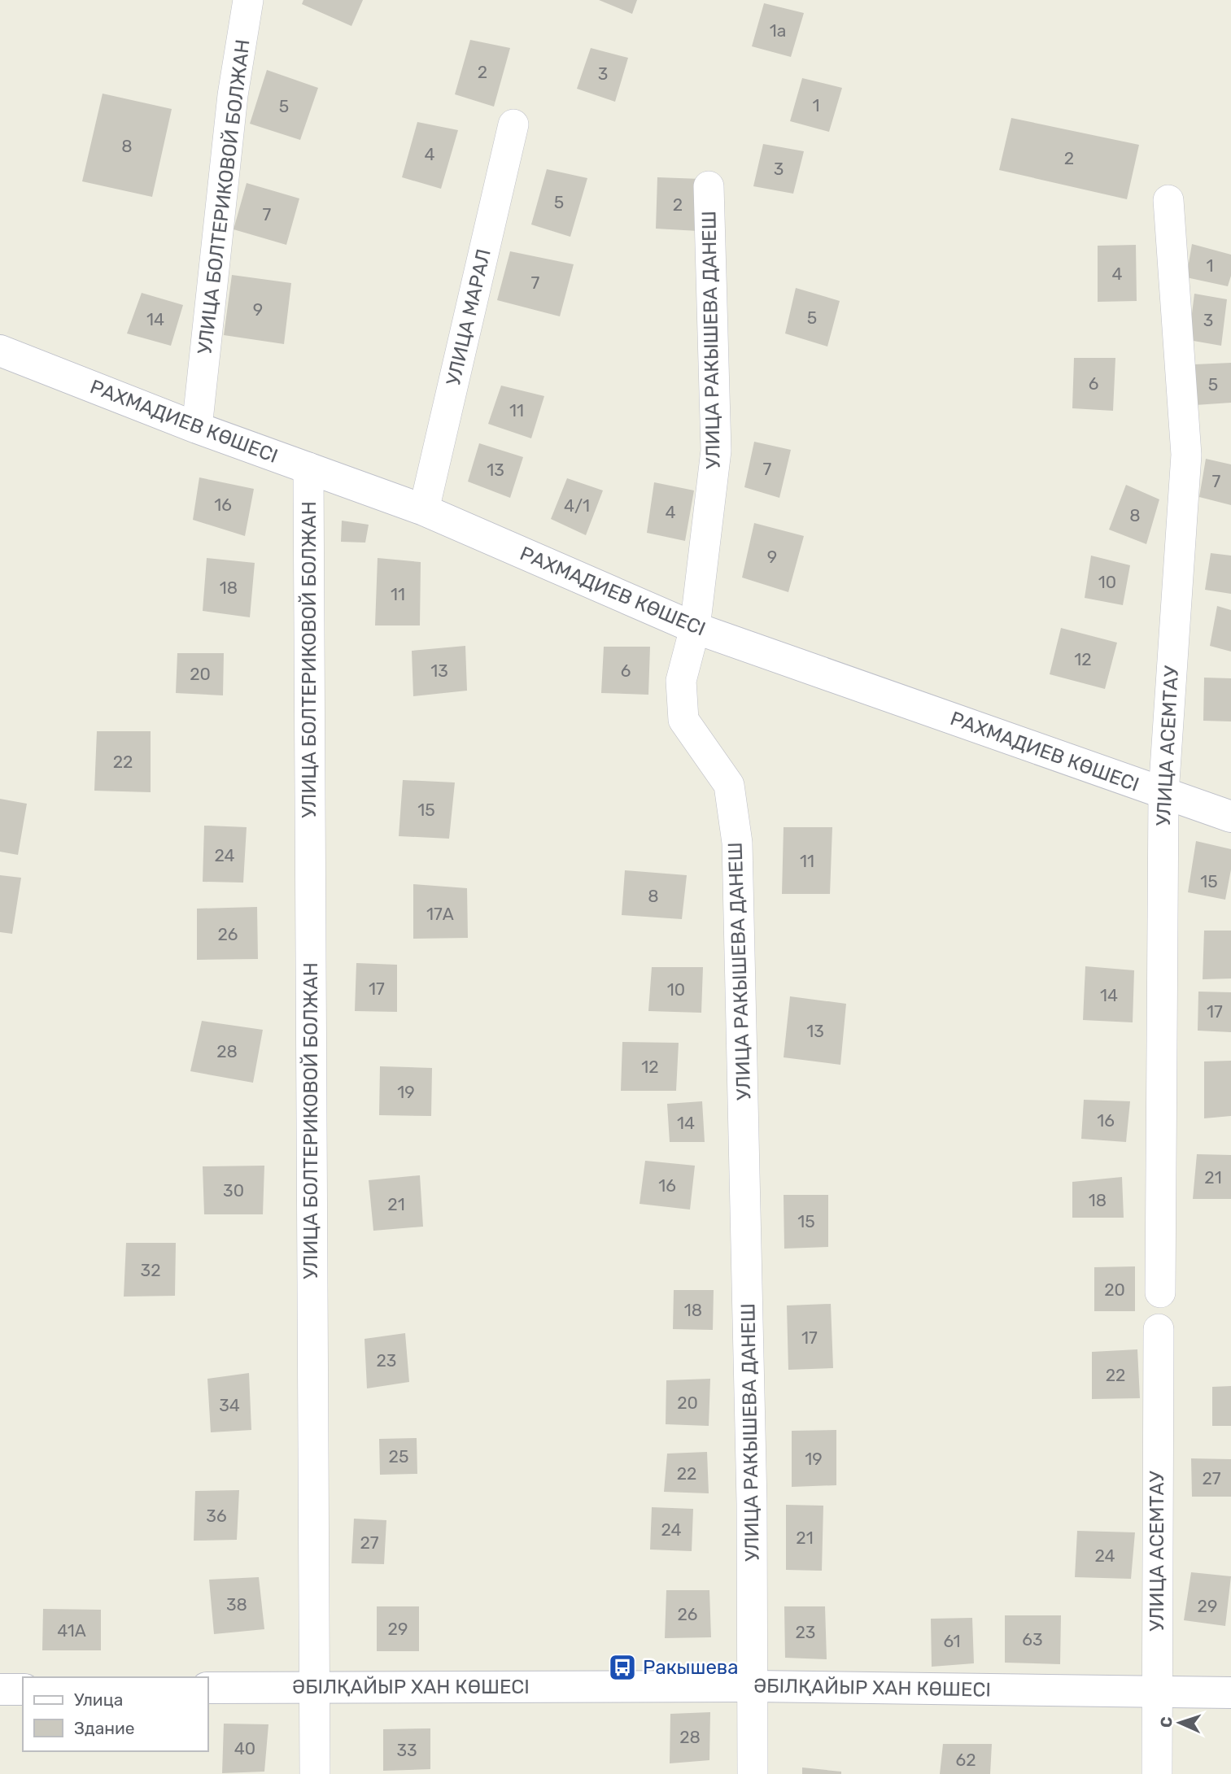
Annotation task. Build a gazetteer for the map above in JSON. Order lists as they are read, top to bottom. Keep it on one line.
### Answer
{"streets":{"street":["УЛИЦА БОЛТЕРИКОВОЙ БОЛЖАН","УЛИЦА МАРАЛ","УЛИЦА РАКЫШЕВА ДАНЕШ","РАХМАДИЕВ КӨШЕСІ","УЛИЦА АСЕМТАУ","ӘБІЛҚАЙЫР ХАН КӨШЕСІ"]},"crossings":[["УЛИЦА БОЛТЕРИКОВОЙ БОЛЖАН","РАХМАДИЕВ КӨШЕСІ"],["УЛИЦА БОЛТЕРИКОВОЙ БОЛЖАН","ӘБІЛҚАЙЫР ХАН КӨШЕСІ"],["УЛИЦА МАРАЛ","РАХМАДИЕВ КӨШЕСІ"],["УЛИЦА РАКЫШЕВА ДАНЕШ","РАХМАДИЕВ КӨШЕСІ"],["УЛИЦА РАКЫШЕВА ДАНЕШ","ӘБІЛҚАЙЫР ХАН КӨШЕСІ"],["РАХМАДИЕВ КӨШЕСІ","УЛИЦА АСЕМТАУ"],["УЛИЦА АСЕМТАУ","ӘБІЛҚАЙЫР ХАН КӨШЕСІ"]],"places":{"bus stop":["Ракышева"]},"house_numbers":["1а","2","3","1","5","8","4","2","3","5","2","7","1","4","7","9","5","14","3","6","5","11","7","13","7","16","4/1","4","8","9","10","18","11","12","13","6","20","22","15","24","11","15","8","17А","26","17","10","14","17","13","28","12","19","16","14","21","16","30","18","21","15","32","20","18","17","23","22","20","34","25","19","22","27","36","24","21","27","24","38","29","26","29","41А","23","63","61","28","40","33","62"],"legend":["Улица","Здание"],"north":"left"}
